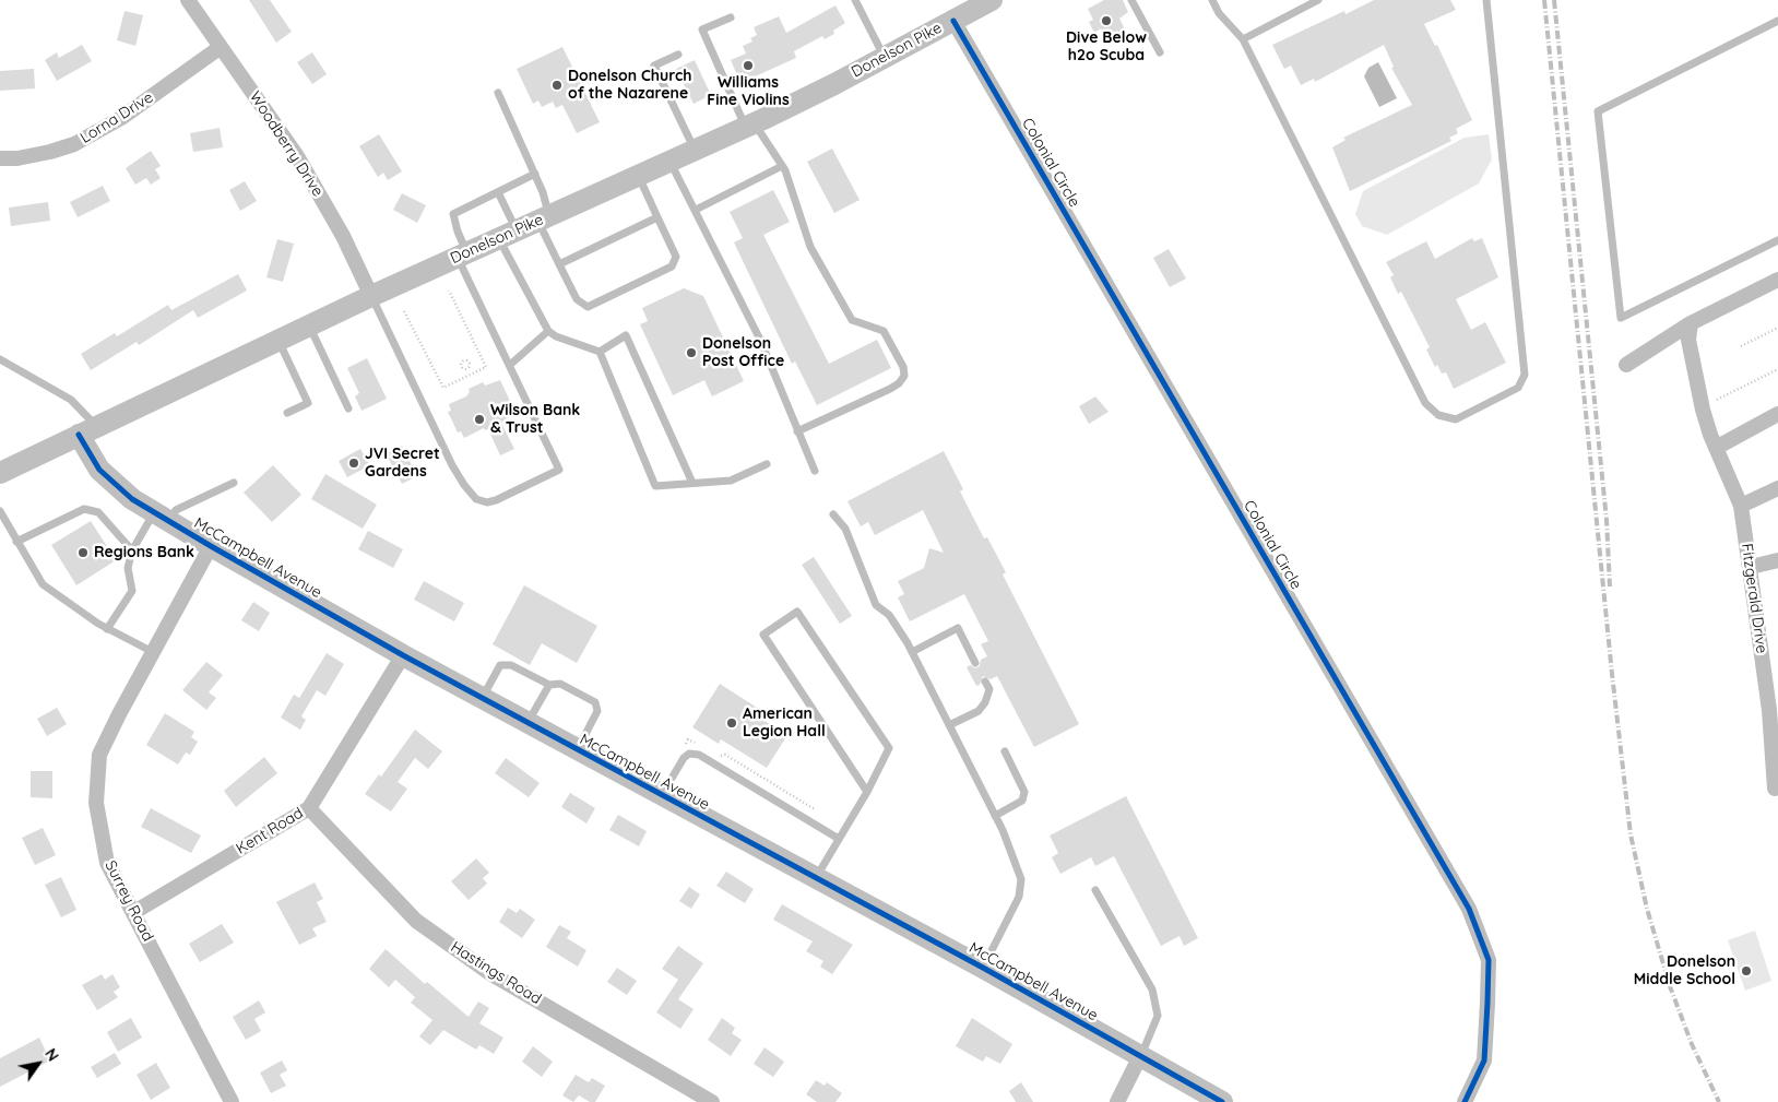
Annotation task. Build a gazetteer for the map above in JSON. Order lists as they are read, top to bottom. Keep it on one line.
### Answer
{"streets":{"street":["Donelson Pike","Lorna Drive","Woodberry Drive","Colonial Circle","McCampbell Avenue","Fitzgerald Drive","Kent Road","Surrey Road","Hastings Road"]},"crossings":[["Donelson Pike","Woodberry Drive"],["Donelson Pike","Colonial Circle"],["Donelson Pike","McCampbell Avenue"],["Lorna Drive","Woodberry Drive"],["McCampbell Avenue","Kent Road"],["McCampbell Avenue","Surrey Road"],["Kent Road","Surrey Road"],["Kent Road","Hastings Road"]],"places":["Dive Below h2o Scuba","Williams Fine Violins","Donelson Church of the Nazarene","Donelson Post Office","Wilson Bank & Trust","JVI Secret Gardens","Regions Bank","American Legion Hall","Donelson Middle School"],"north":"top right"}
